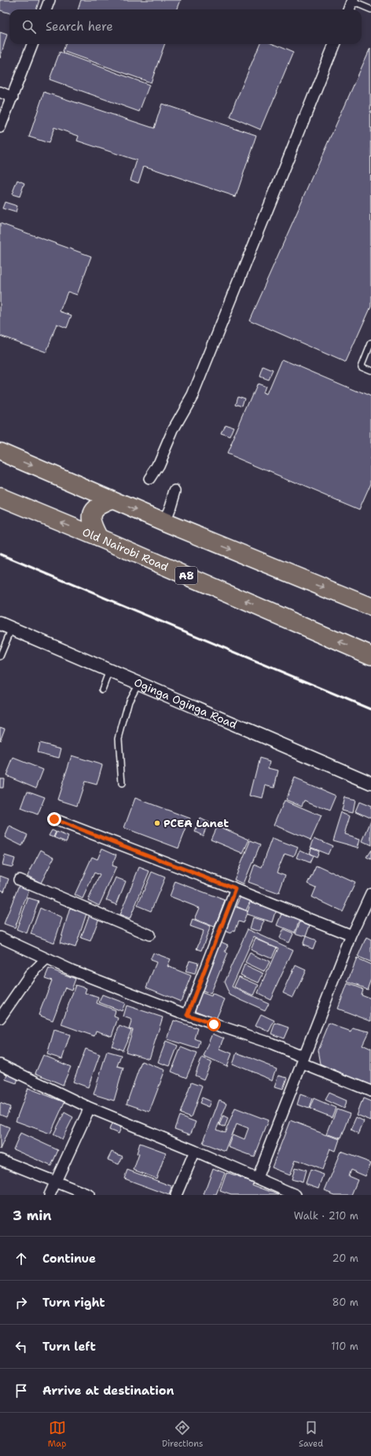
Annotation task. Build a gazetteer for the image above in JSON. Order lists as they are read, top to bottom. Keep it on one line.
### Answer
{"streets":{"highway":["Old Nairobi Road","A8"],"street":["Oginga Oginga Road"]},"places":["PCEA Lanet"],"page":{"search":"Search here","heading":["3 min","Walk · 210 m"],"list":[["Continue","20 m"],["Turn right","80 m"],["Turn left","110 m"],"Arrive at destination"],"nav":["Map","Directions","Saved"]}}
